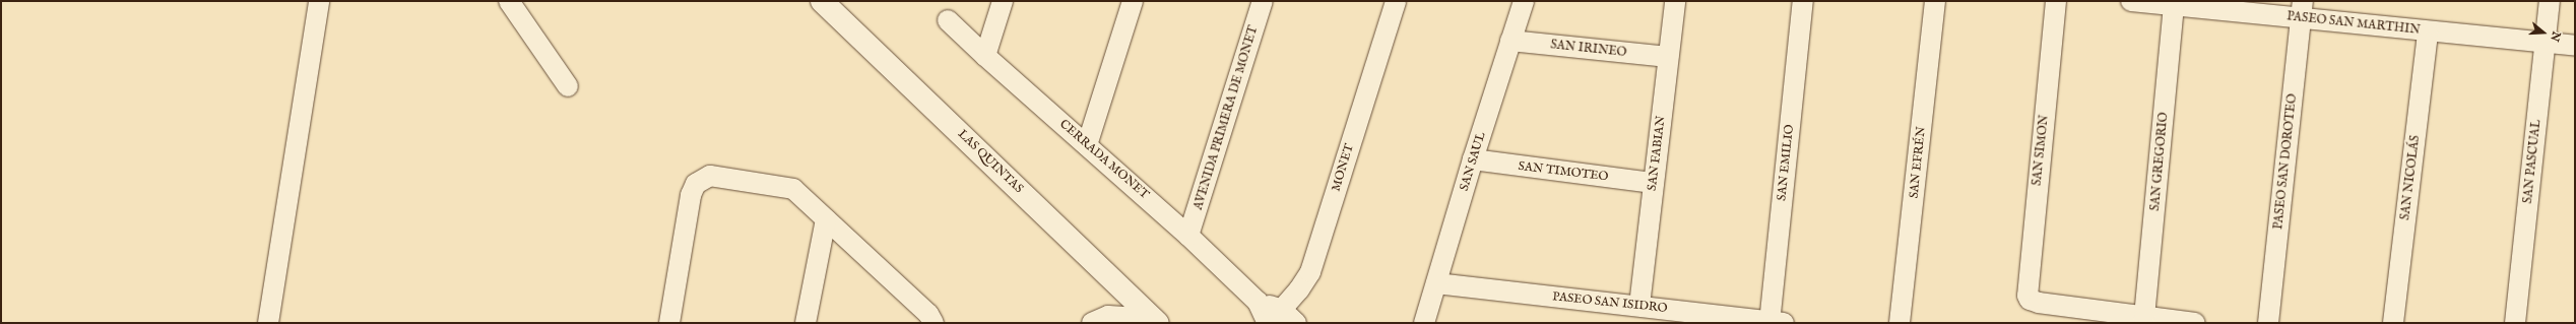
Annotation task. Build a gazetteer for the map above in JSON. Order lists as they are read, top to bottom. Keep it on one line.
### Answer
{"streets":{"street":["PASEO SAN MARTHIN","SAN IRINEO","AVENIDA PRIMERA DE MONET","SAN SIMON","SAN FABIAN","CERRADA MONET","LAS QUINTAS","SAN SAUL","SAN GREGORIO","PASEO SAN DOROTEO","SAN PASCUAL","SAN EMILIO","SAN EFRÉN","MONET","SAN TIMOTEO","SAN NICOLÁS","PASEO SAN ISIDRO"]},"crossings":[["PASEO SAN MARTHIN","SAN GREGORIO"],["PASEO SAN MARTHIN","PASEO SAN DOROTEO"],["PASEO SAN MARTHIN","SAN PASCUAL"],["PASEO SAN MARTHIN","SAN NICOLÁS"],["SAN IRINEO","SAN FABIAN"],["SAN IRINEO","SAN SAUL"],["AVENIDA PRIMERA DE MONET","CERRADA MONET"],["SAN SIMON","SAN GREGORIO"],["SAN FABIAN","SAN TIMOTEO"],["SAN FABIAN","PASEO SAN ISIDRO"],["CERRADA MONET","MONET"],["SAN SAUL","SAN TIMOTEO"],["SAN SAUL","PASEO SAN ISIDRO"],["SAN EMILIO","PASEO SAN ISIDRO"]],"north":"right"}
